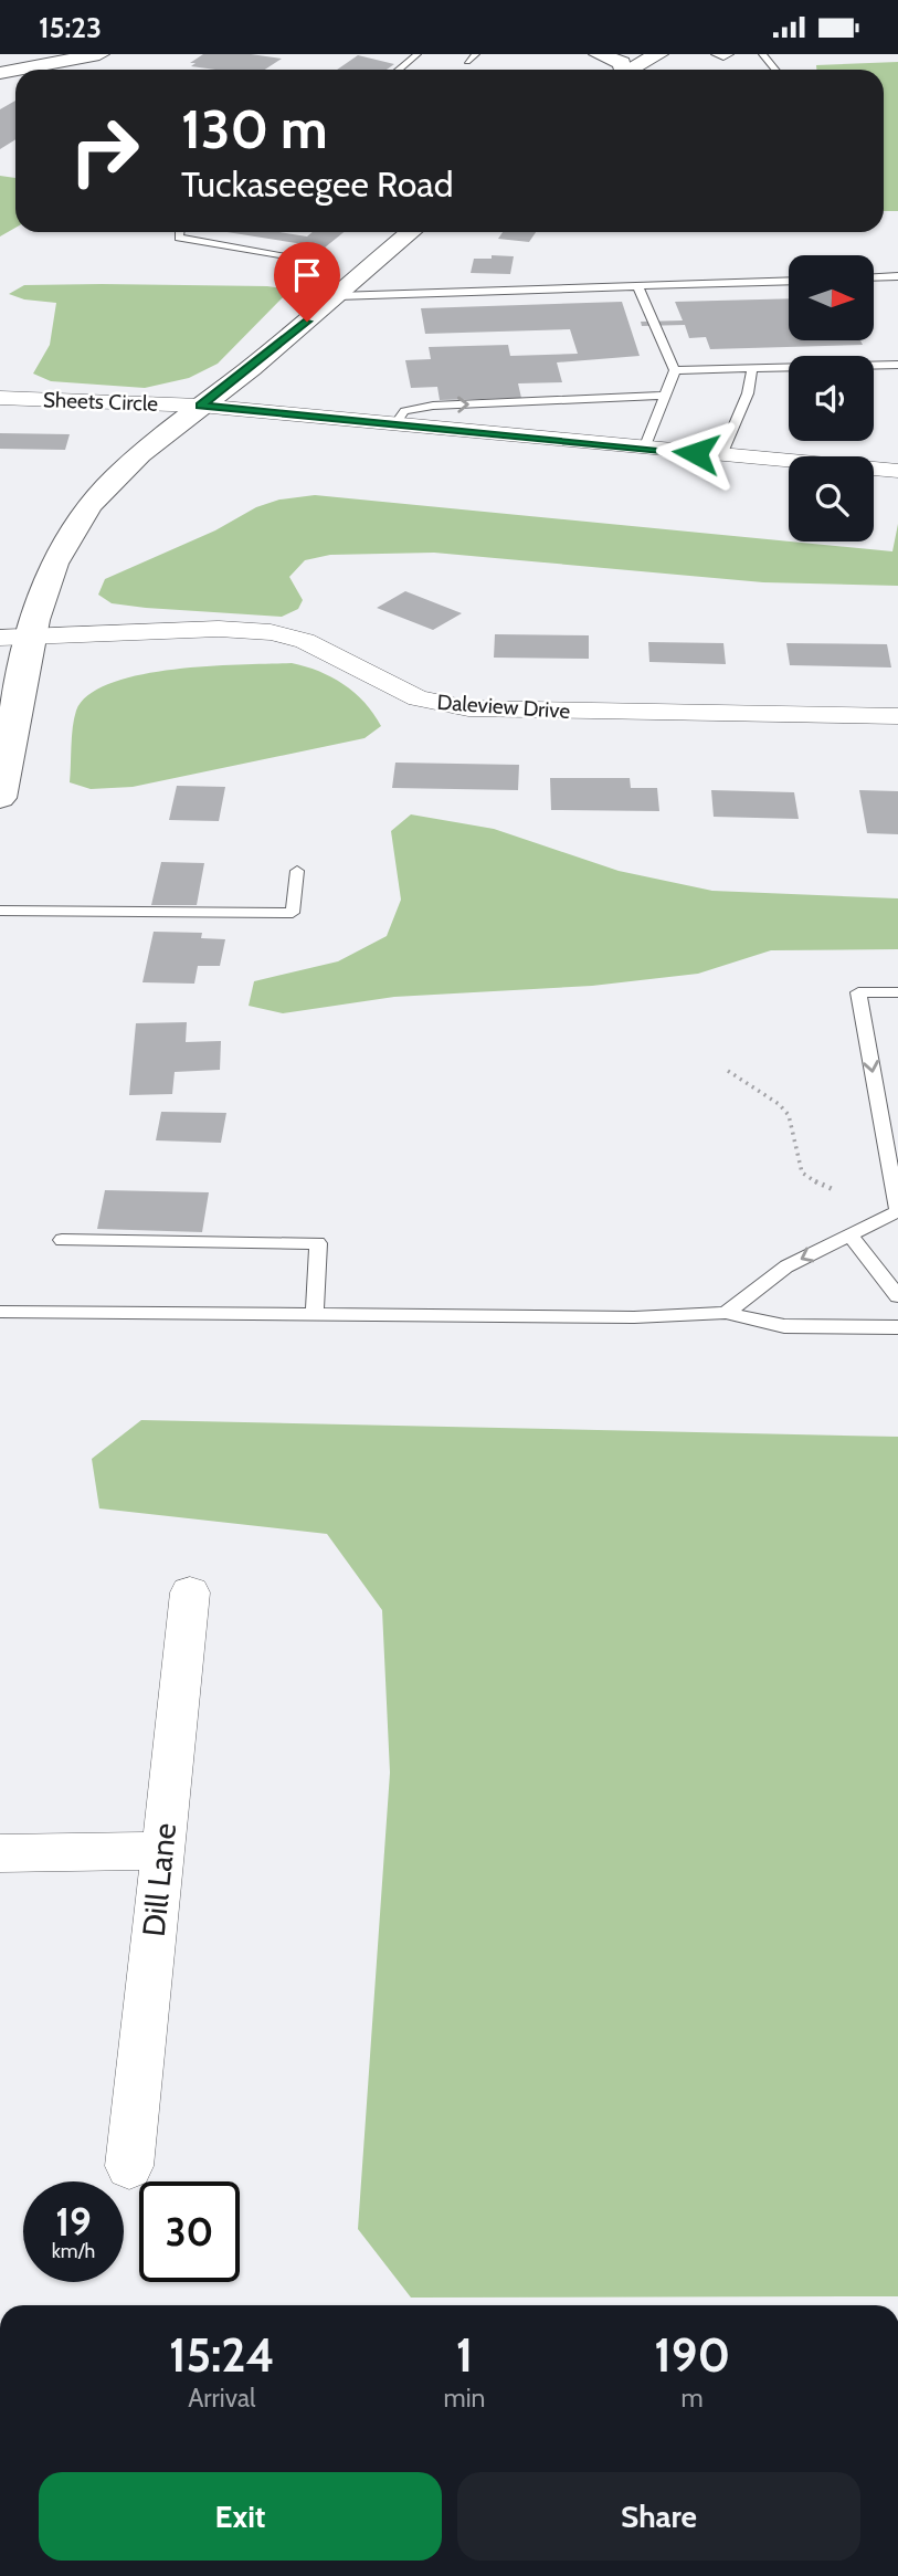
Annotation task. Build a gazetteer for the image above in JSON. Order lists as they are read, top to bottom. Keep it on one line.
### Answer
{"streets":{"street":["Sheets Circle","Daleview Drive","Dill Lane"]},"north":"right","page":{"status":"15:23","turn":["130 m","Tuckaseegee Road"],"speed":"19 km/h","limit":"30","eta":["15:24","Arrival","1","min","190","m"],"buttons":["Exit","Share"]}}
